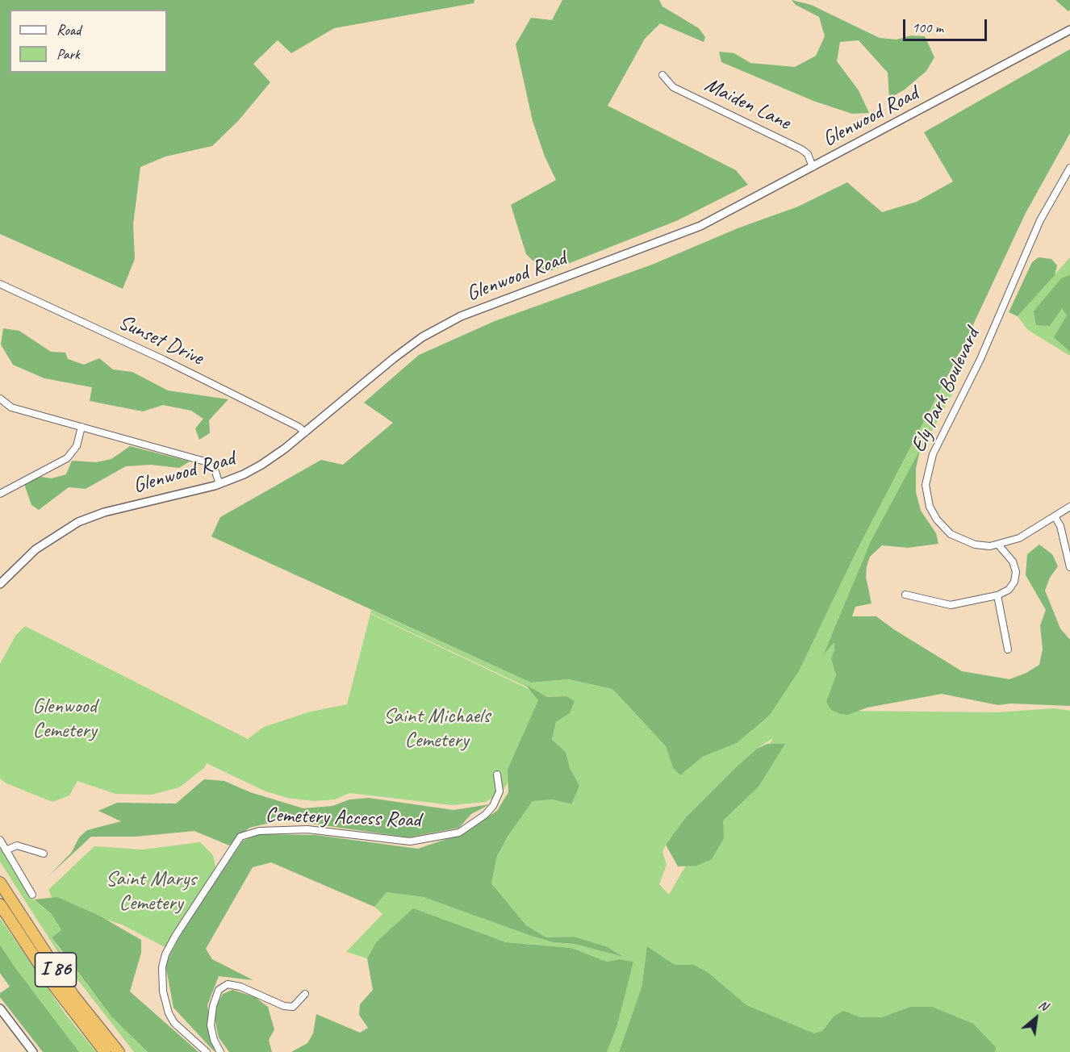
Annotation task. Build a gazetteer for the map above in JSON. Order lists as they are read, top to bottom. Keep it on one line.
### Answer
{"streets":{"highway":["I 86"],"street":["Maiden Lane","Glenwood Road","Sunset Drive","Ely Park Boulevard","Cemetery Access Road"]},"crossings":[["Maiden Lane","Glenwood Road"],["Glenwood Road","Sunset Drive"]],"parks":["Glenwood Cemetery","Saint Michaels Cemetery","Saint Marys Cemetery"],"legend":["Road","Park"],"scale_bar":"100 m","north":"top right"}
